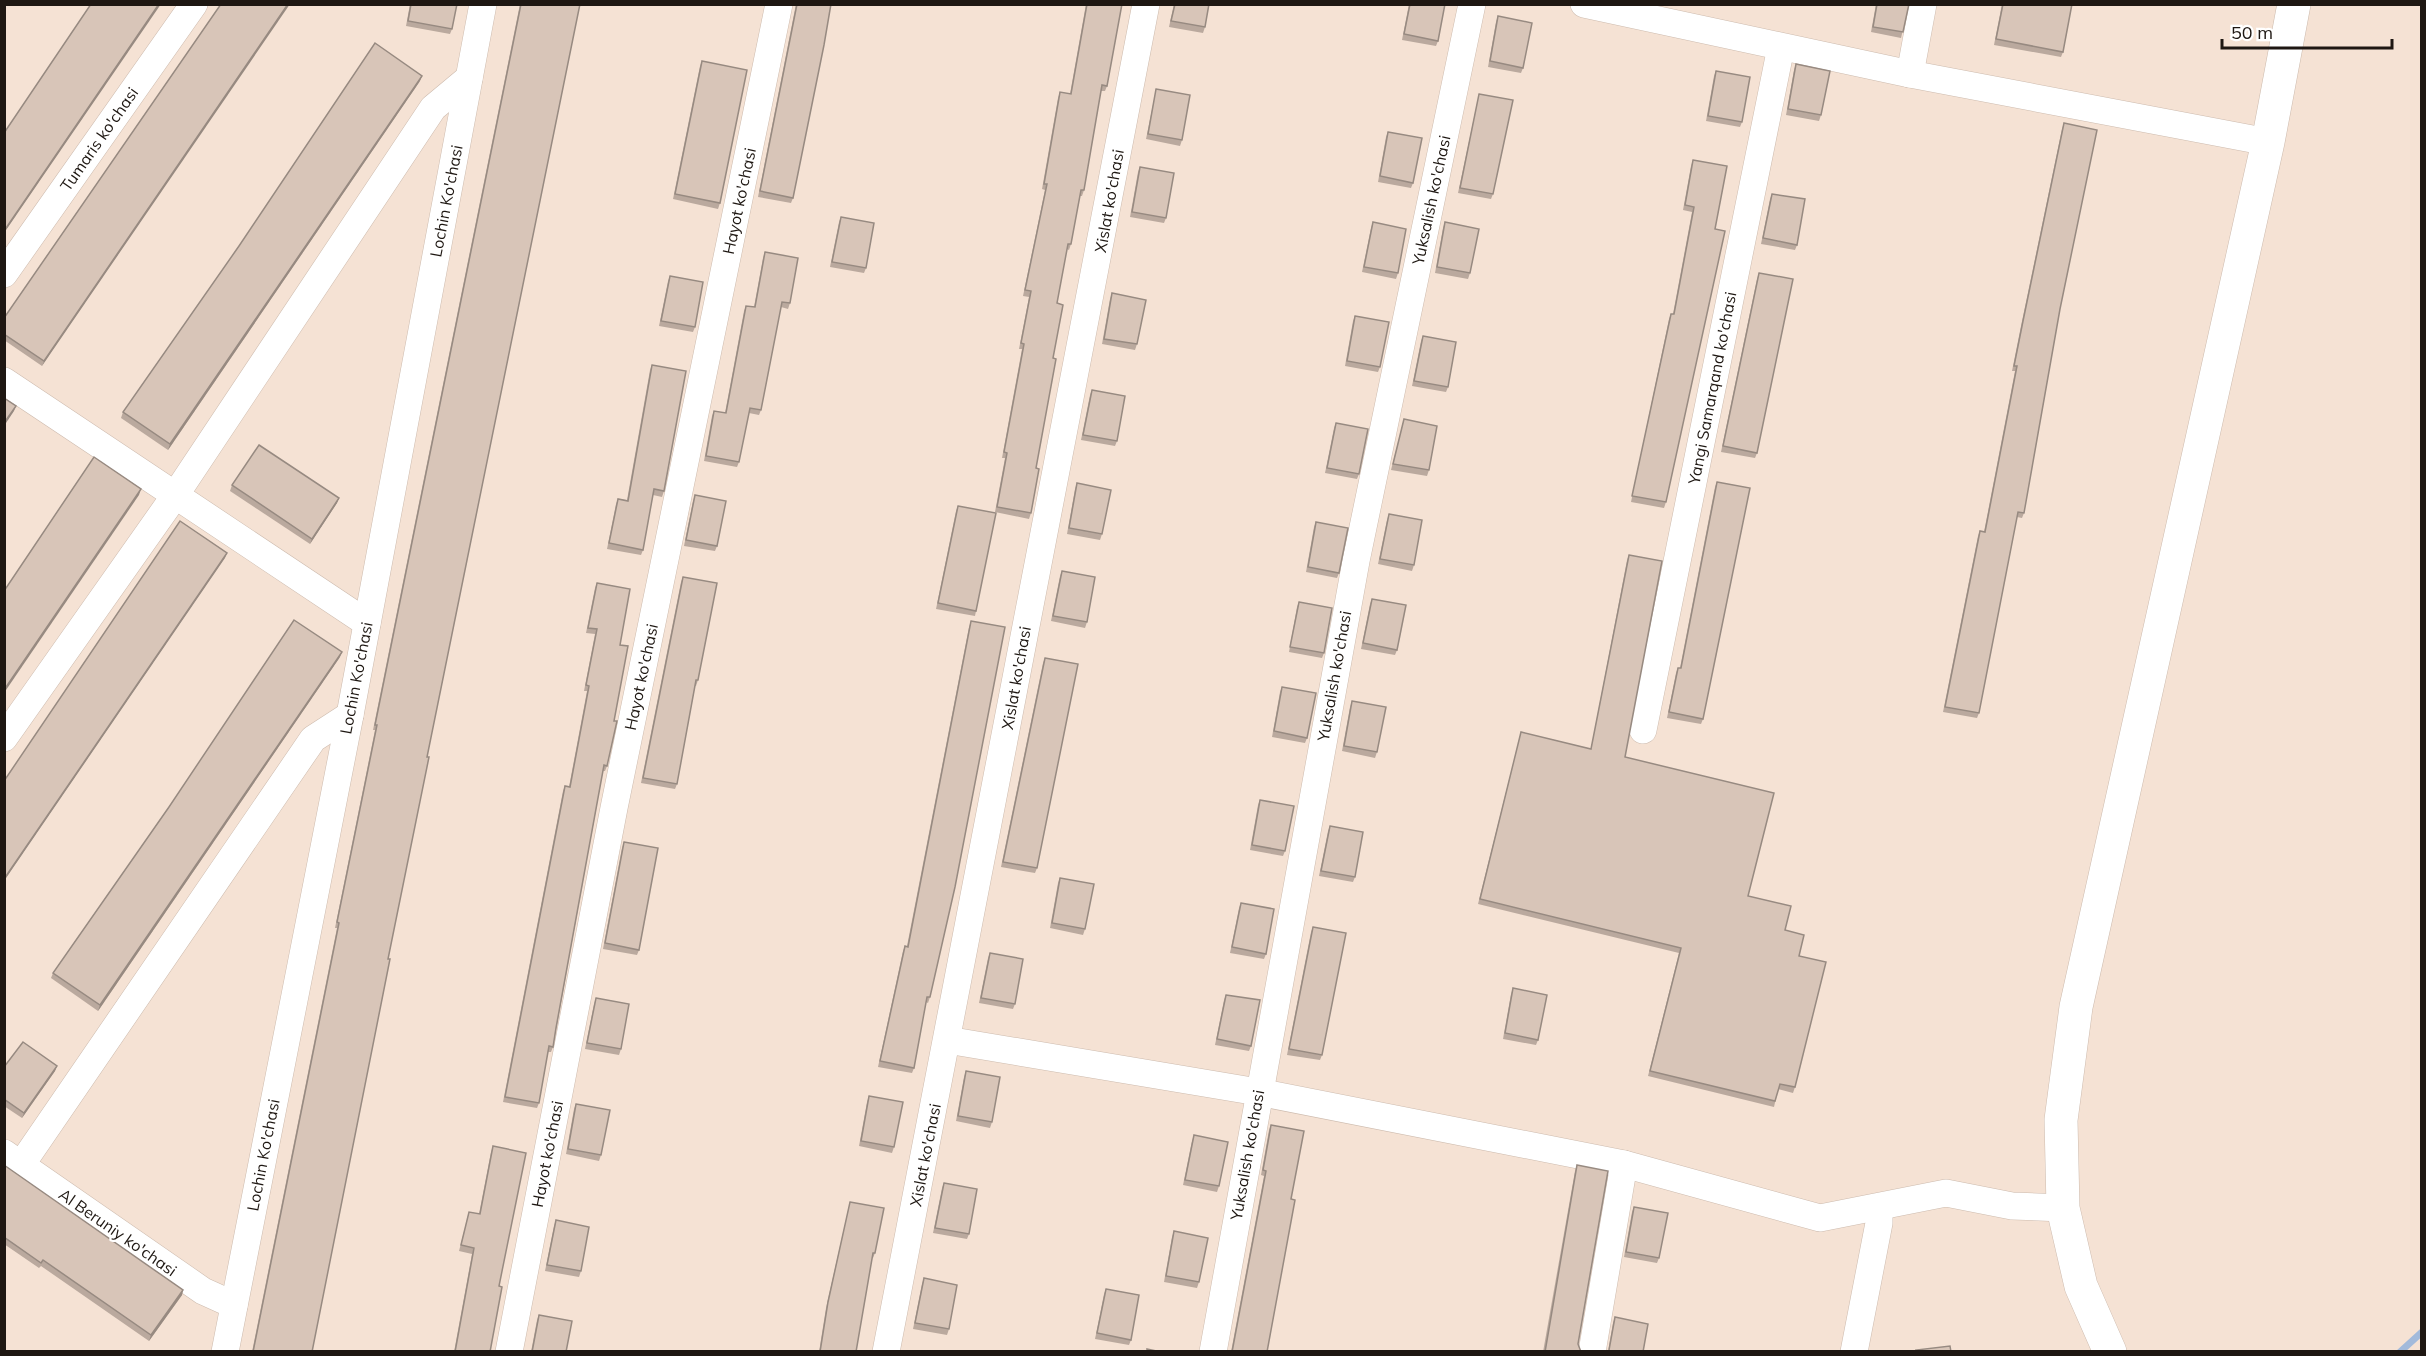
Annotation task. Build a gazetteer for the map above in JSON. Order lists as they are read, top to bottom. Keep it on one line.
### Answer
{"streets":{"street":["Tumaris ko'chasi","Yuksalish ko'chasi","Lochin Ko'chasi","Hayot ko'chasi","Xislat ko'chasi","Yangi Samarqand ko'chasi","Al Beruniy ko'chasi"]},"crossings":[["Lochin Ko'chasi","Al Beruniy ko'chasi"]],"scale_bar":"50 m"}
